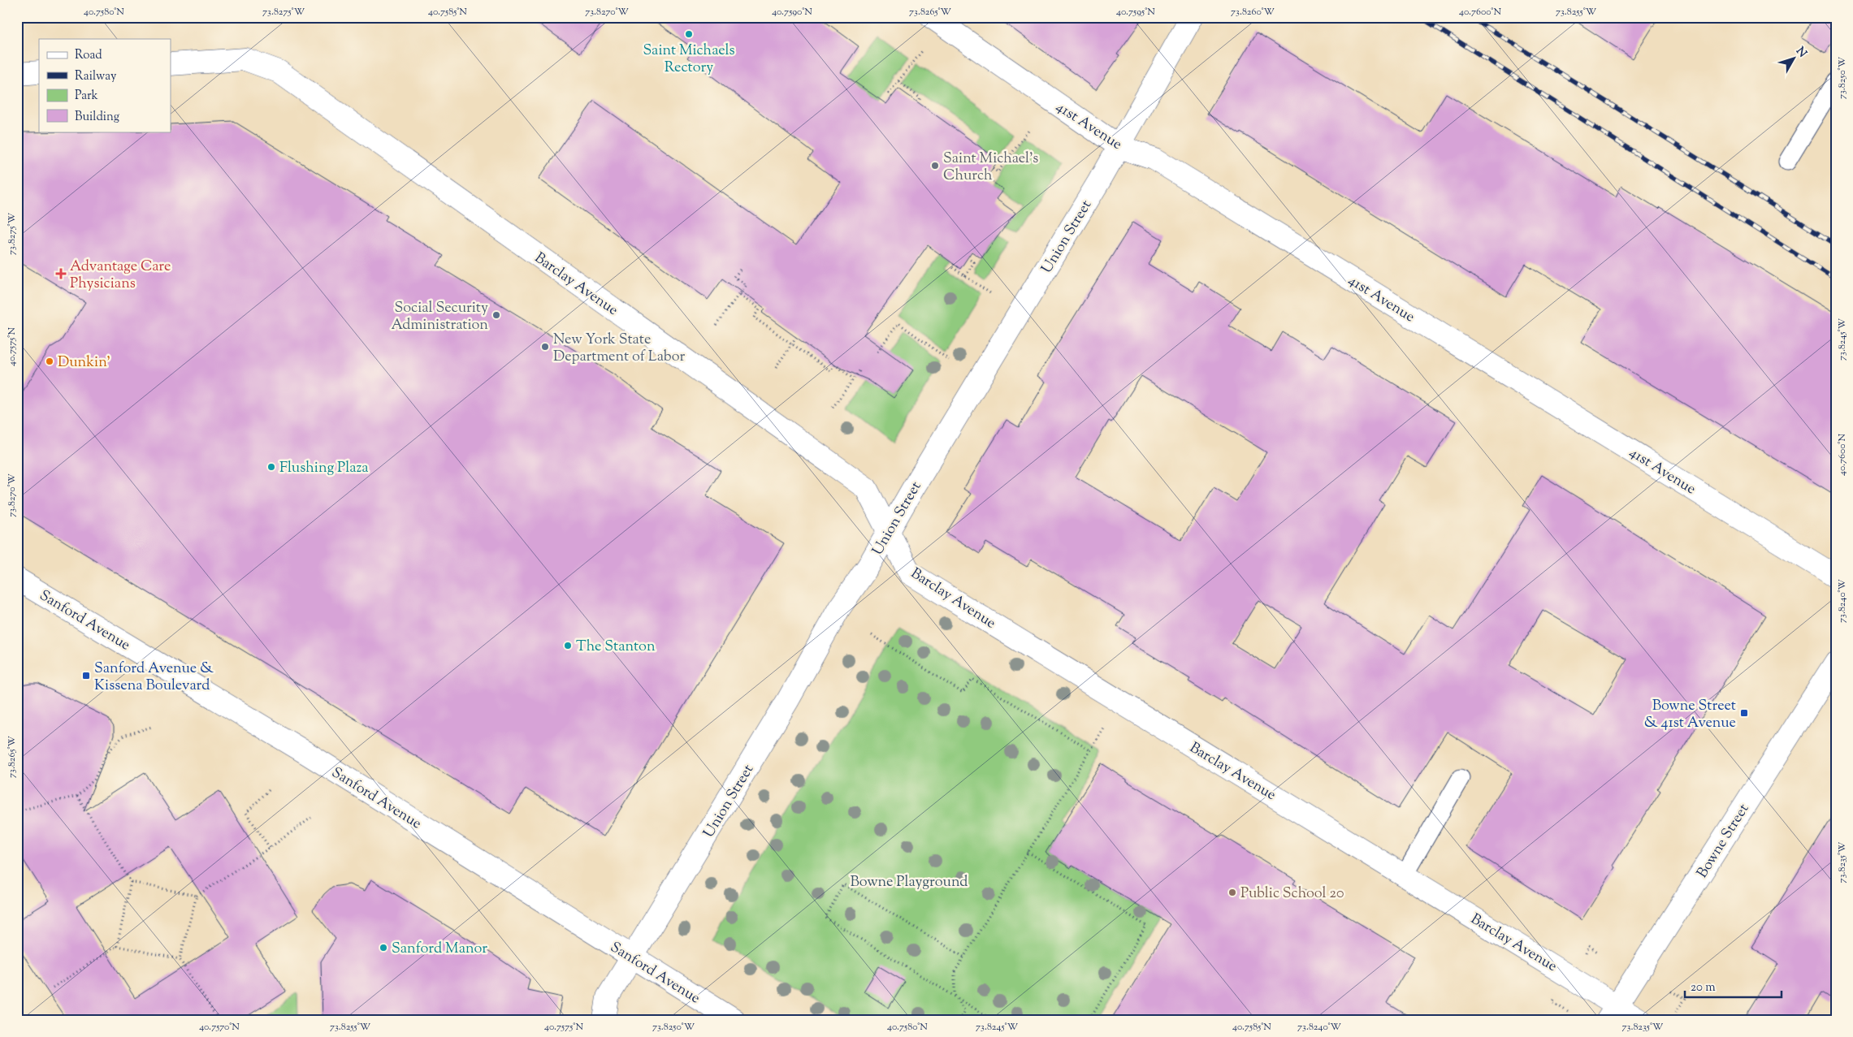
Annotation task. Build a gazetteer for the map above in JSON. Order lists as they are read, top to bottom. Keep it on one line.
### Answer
{"streets":{"street":["41st Avenue","Union Street","Barclay Avenue","Sanford Avenue","Bowne Street"]},"crossings":[["41st Avenue","Union Street"],["Union Street","Barclay Avenue"],["Union Street","Sanford Avenue"],["Barclay Avenue","Bowne Street"]],"parks":["Bowne Playground"],"places":{"other":["Saint Michaels Rectory","Saint Michael's Church","Social Security Administration","New York State Department of Labor","Dunkin'","Flushing Plaza","The Stanton","Public School 20","Sanford Manor"],"health":["Advantage Care Physicians"],"transit":["Sanford Avenue & Kissena Boulevard","Bowne Street & 41st Avenue"]},"legend":["Road","Railway","Park","Building"],"scale_bar":"20 m","north":"top right","coordinates":["40.7580°N","73.8275°W","40.7585°N","73.8270°W","40.7590°N","73.8265°W","40.7595°N","73.8260°W","40.7600°N","73.8255°W","73.8250°W","73.8245°W","40.7575°N","73.8240°W","73.8235°W","40.7570°N"]}
